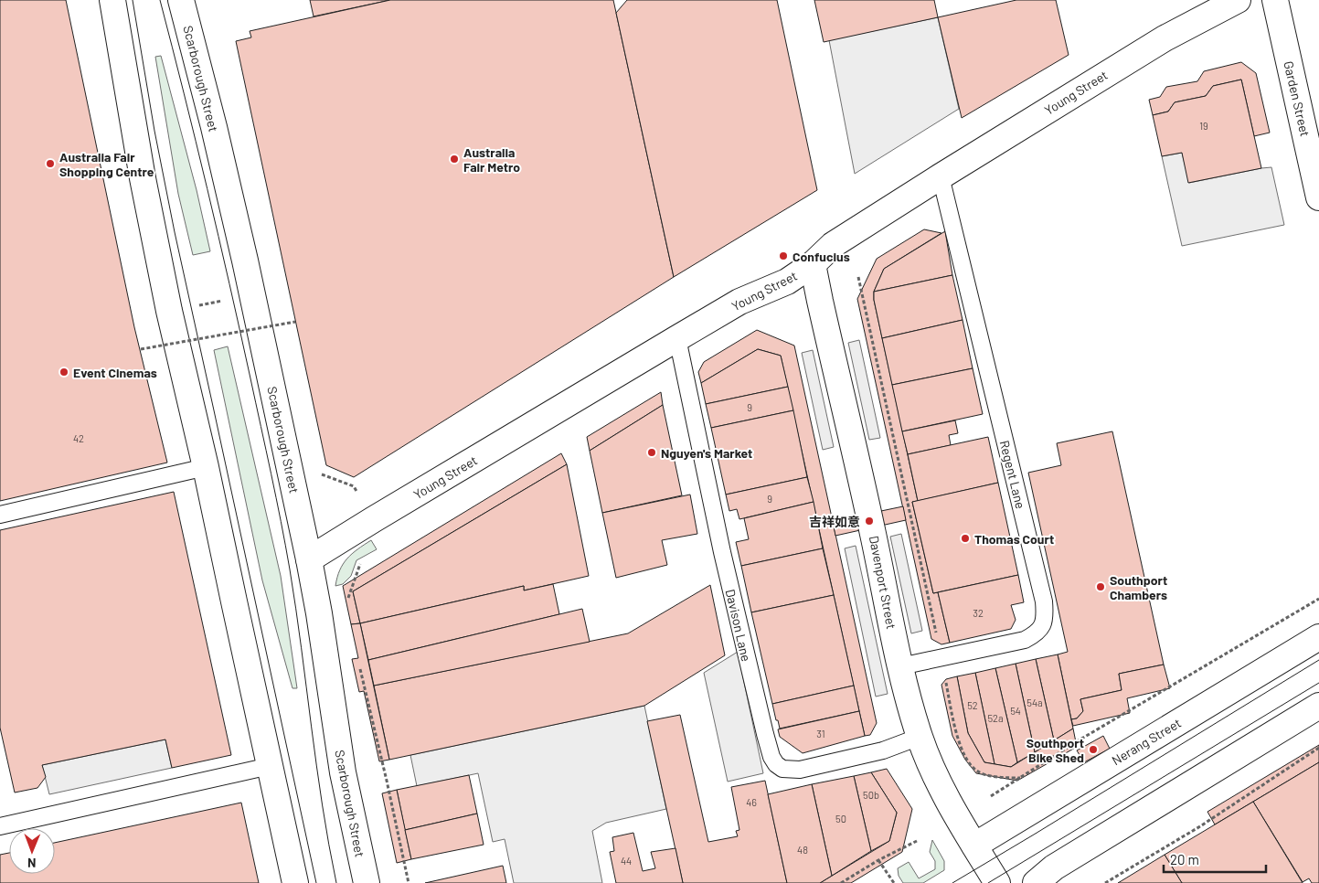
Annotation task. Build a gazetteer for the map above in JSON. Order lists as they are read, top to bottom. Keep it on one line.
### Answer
{"streets":{"street":["Scarborough Street","Young Street","Garden Street","Davenport Street","Nerang Street"],"lane":["Regent Lane","Davison Lane"]},"crossings":[["Scarborough Street","Young Street"],["Young Street","Regent Lane"],["Young Street","Davenport Street"],["Young Street","Davison Lane"],["Regent Lane","Davenport Street"],["Davenport Street","Davison Lane"],["Davenport Street","Nerang Street"]],"places":["Australia Fair Metro","Australia Fair Shopping Centre","Confucius","Event Cinemas","Nguyen's Market","吉祥如意","Thomas Court","Southport Chambers","Southport Bike Shed"],"house_numbers":["19","9","42","9","32","54a","52","54","52a","31","50b","46","50","48","44"],"scale_bar":"20 m","north":"bottom"}
